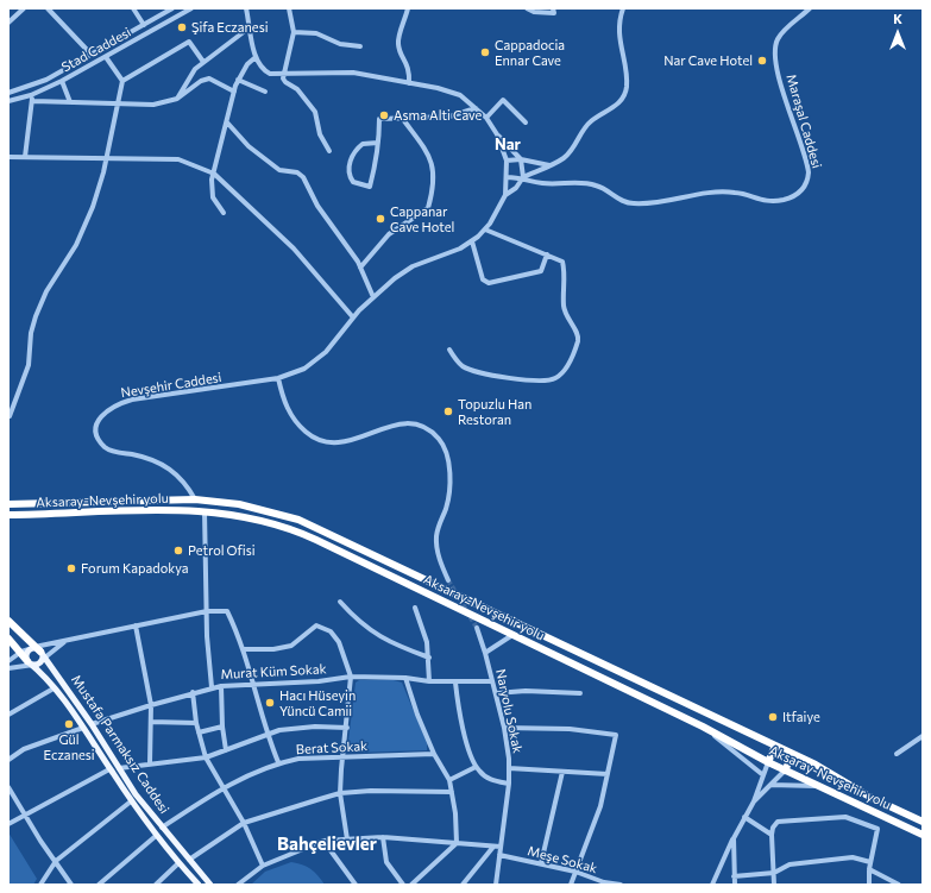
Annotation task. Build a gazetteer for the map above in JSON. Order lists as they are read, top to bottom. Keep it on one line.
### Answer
{"streets":{"highway":["Aksaray-Nevşehir yolu","Mustafa Parmaksız Caddesi"],"street":["Stad Caddesi","Maraşal Caddesi","Nevşehir Caddesi","Murat Küm Sokak","Naryolu Sokak","Berat Sokak","Meşe Sokak"]},"crossings":[["Nevşehir Caddesi","Aksaray-Nevşehir yolu"],["Murat Küm Sokak","Naryolu Sokak"],["Murat Küm Sokak","Mustafa Parmaksız Caddesi"],["Naryolu Sokak","Meşe Sokak"],["Mustafa Parmaksız Caddesi","Berat Sokak"]],"districts":["Nar","Bahçelievler"],"places":["Şifa Eczanesi","Cappadocia Ennar Cave","Nar Cave Hotel","Asma Alti Cave","Cappanar Cave Hotel","Topuzlu Han Restoran","Petrol Ofisi","Forum Kapadokya","Hacı Hüseyin Yüncü Camii","Itfaiye","Gül Eczanesi"],"north":"top"}
